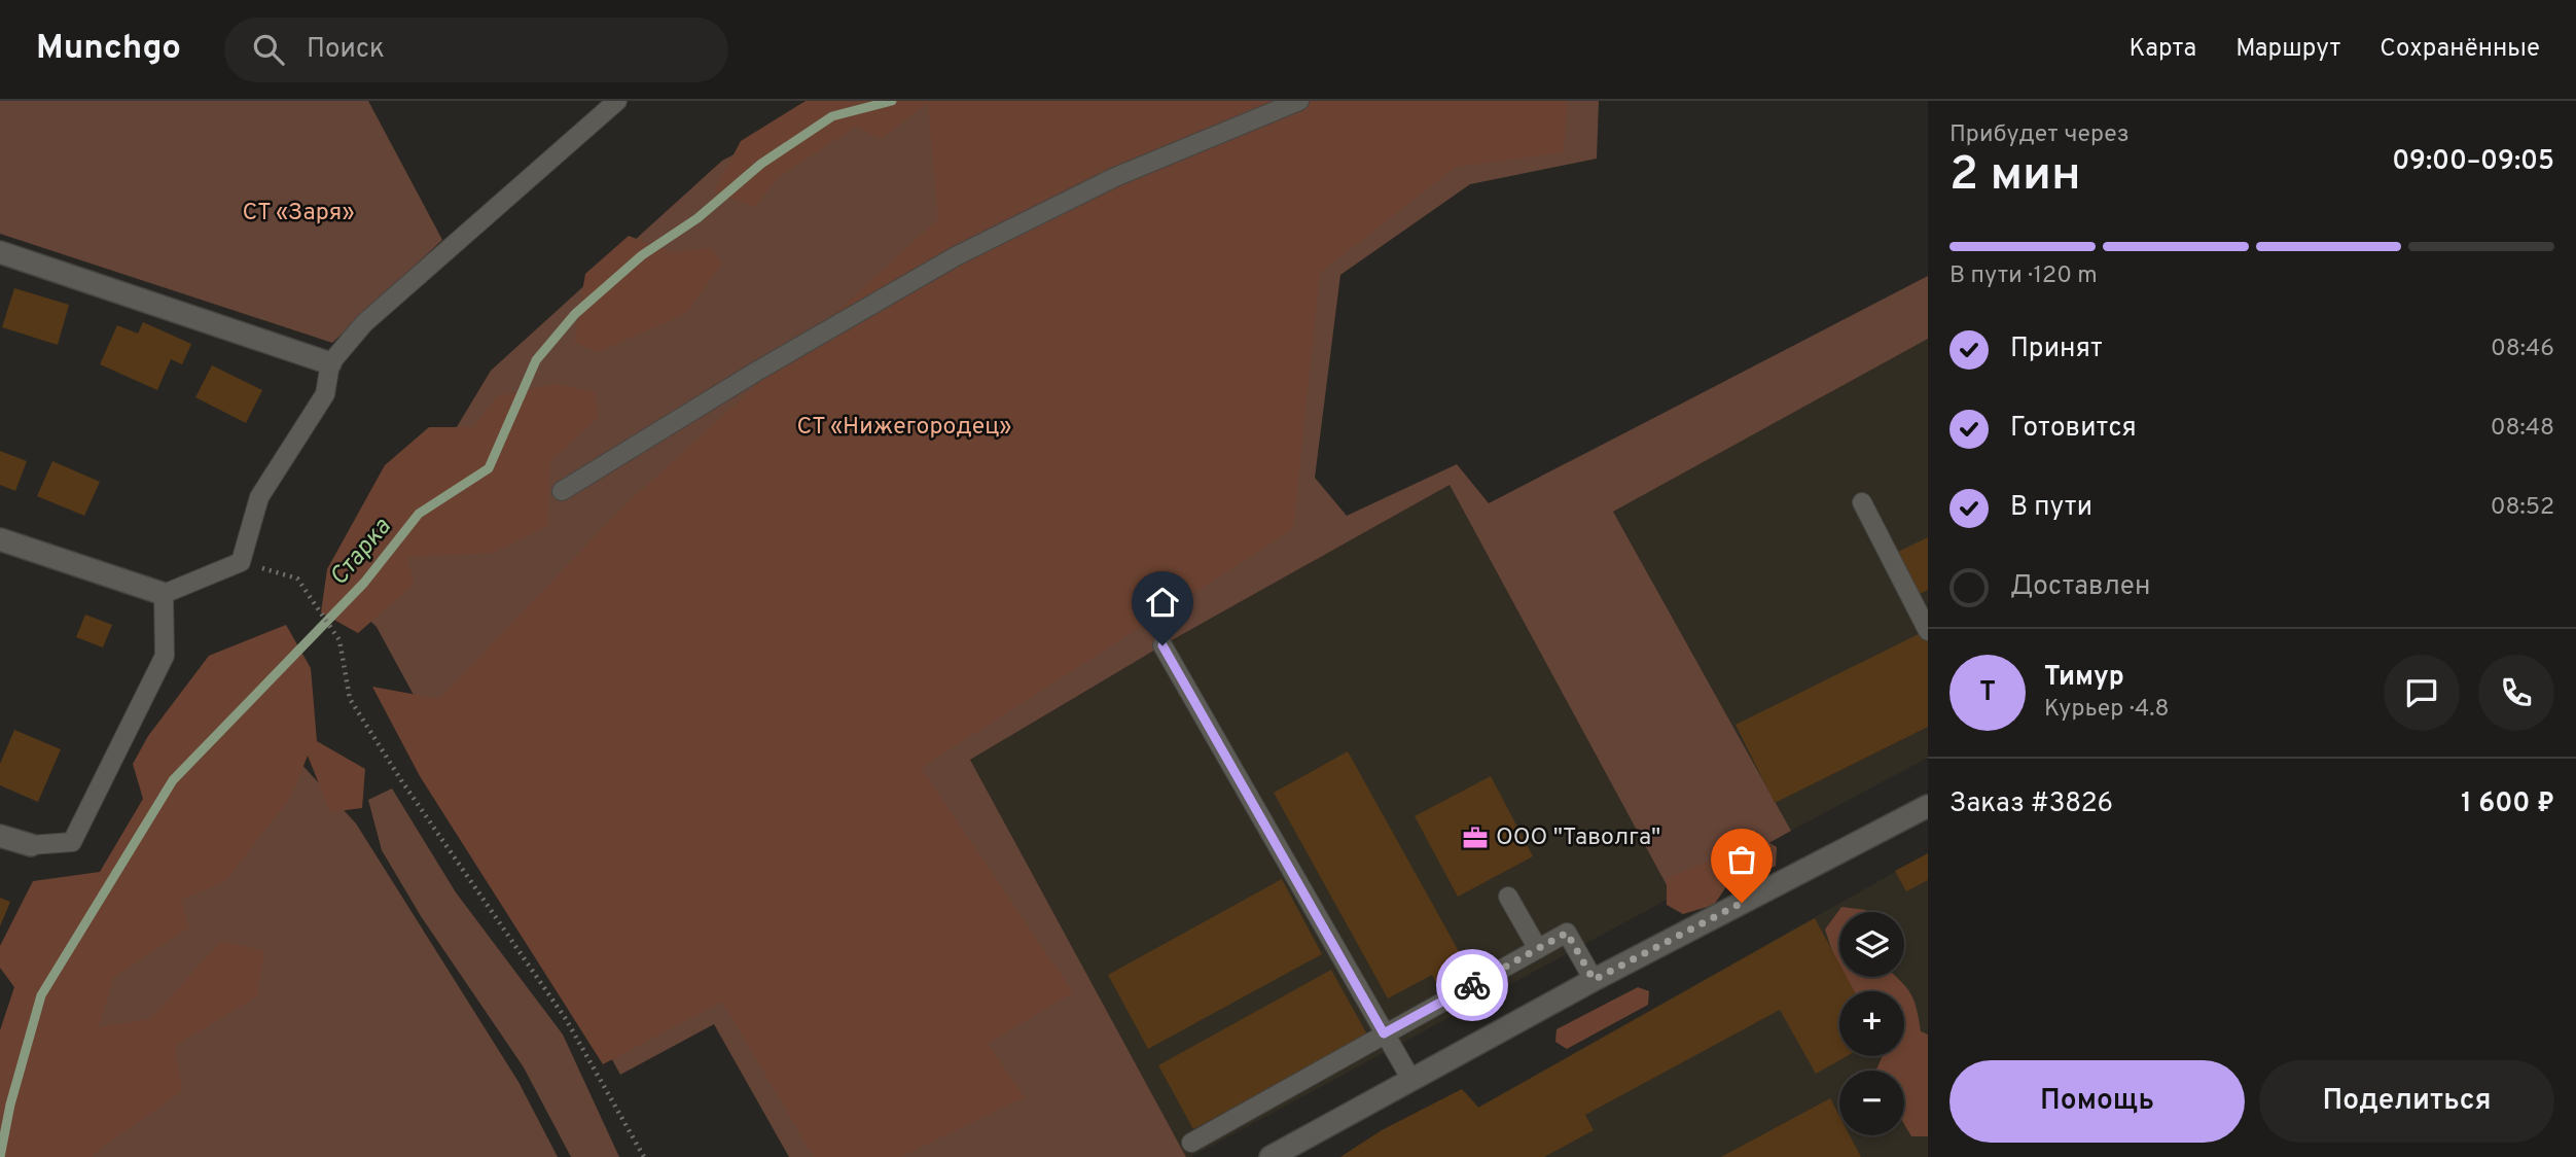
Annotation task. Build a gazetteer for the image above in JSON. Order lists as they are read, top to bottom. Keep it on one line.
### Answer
{"water":["Старка"],"parks":["СТ «Заря»","СТ «Нижегородец»"],"places":{"office":["ООО \"Таволга\""]},"page":{"header":"Munchgo","search":"Поиск","nav":["Карта","Маршрут","Сохранённые"],"heading":["2 мин","Прибудет через","09:00–09:05"],"panel":["Тимур","Курьер · 4.8","Заказ #3826","1 600 ₽"],"bar":"В пути · 120 m","list":[["Принят","08:46"],["Готовится","08:48"],["В пути","08:52"],"Доставлен"],"round":"Т","map_buttons":["+","−"],"buttons":["Помощь","Поделиться"]}}
